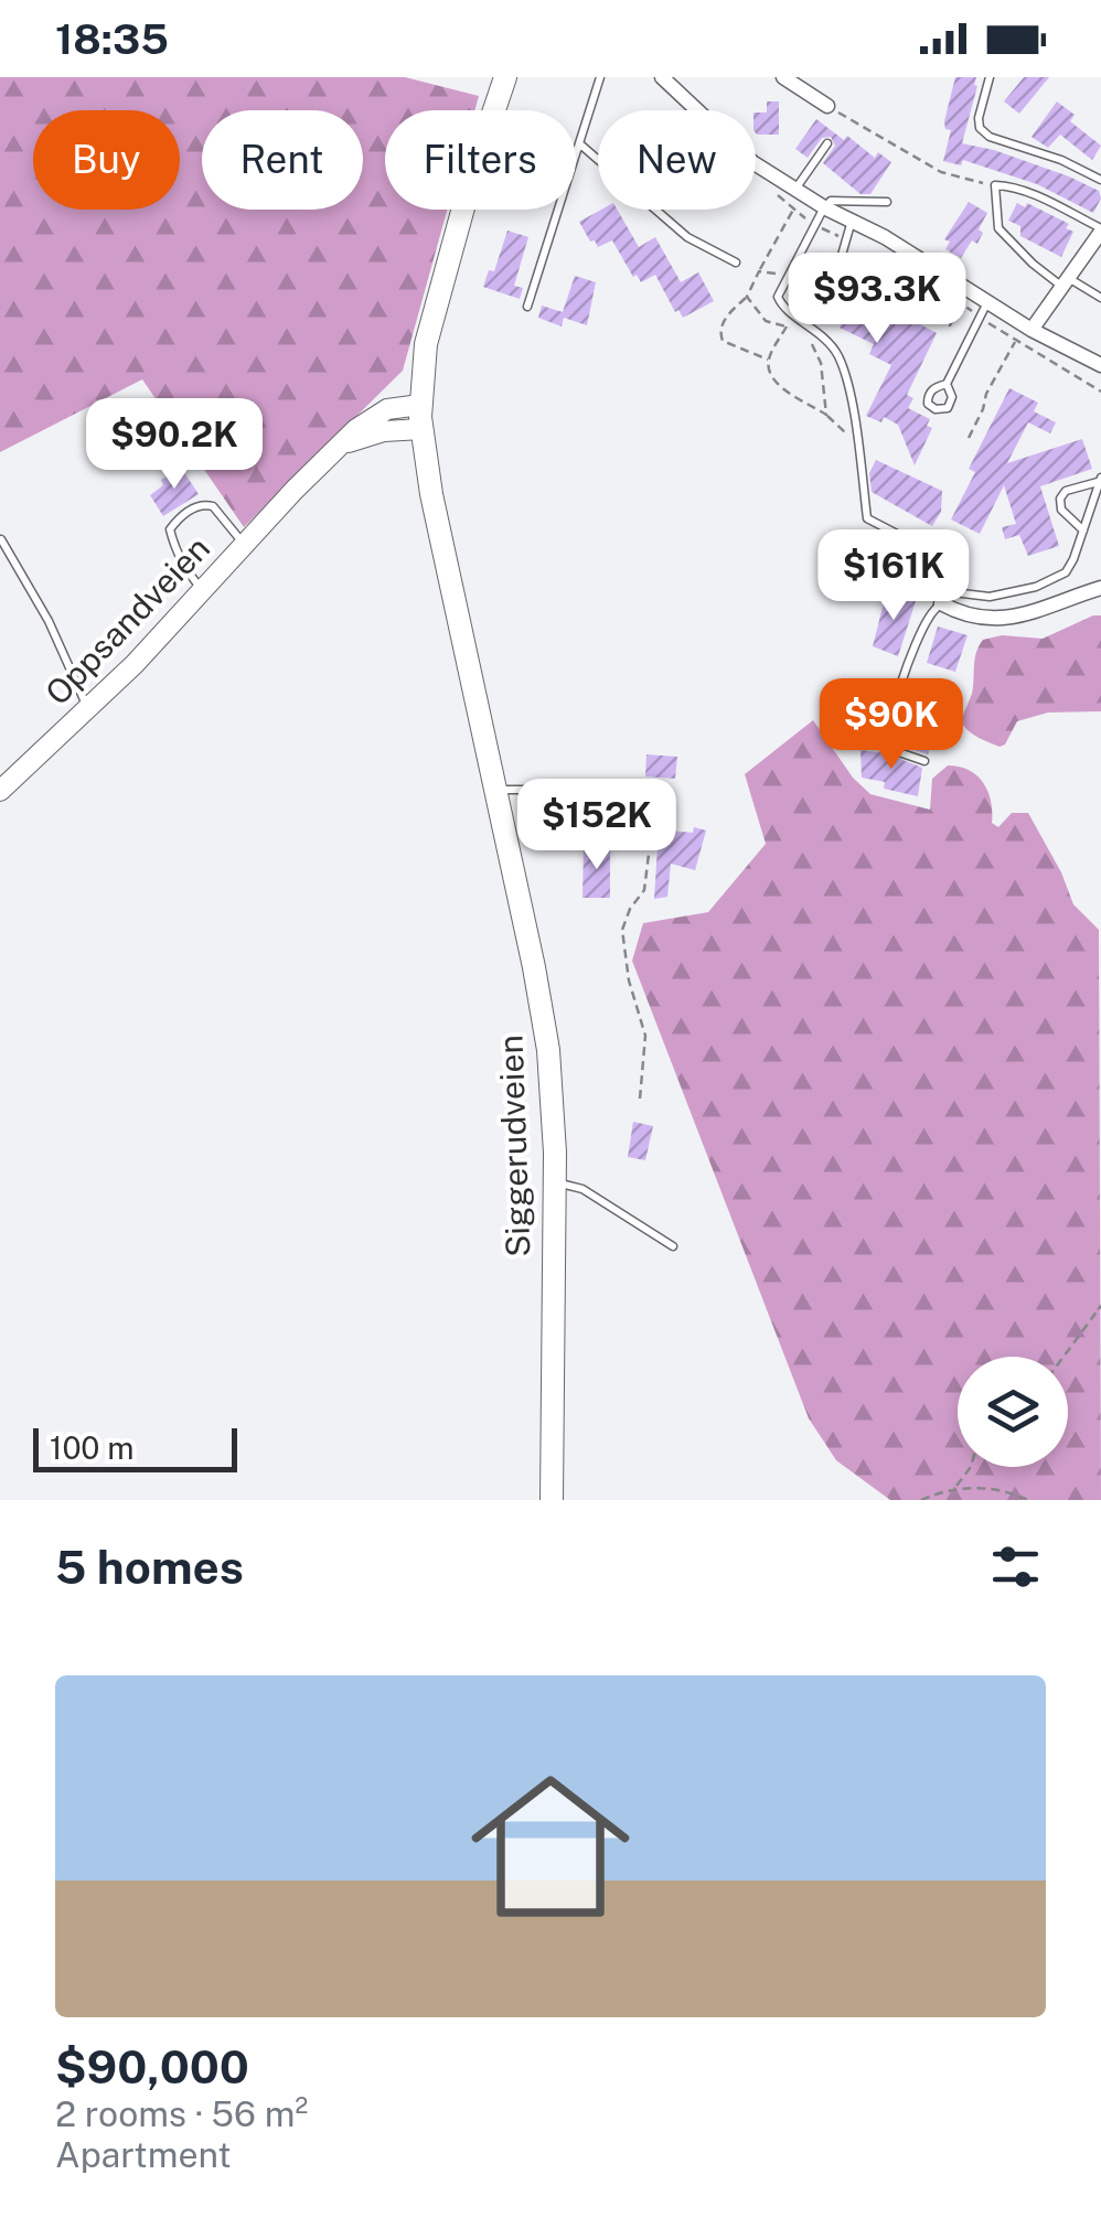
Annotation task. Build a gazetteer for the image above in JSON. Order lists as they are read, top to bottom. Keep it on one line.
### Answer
{"streets":{"main road":["Oppsandveien","Siggerudveien"]},"crossings":[["Oppsandveien","Siggerudveien"]],"scale_bar":"100 m","page":{"status":"18:35","chip":["Buy","Rent","Filters","New"],"price":["$93.3K","$90.2K","$161K","$90K","$152K"],"scale":"100 m","heading":"5 homes","list":[{"name":"$90,000","note":"2 rooms · 56 m² · Apartment"}]}}
